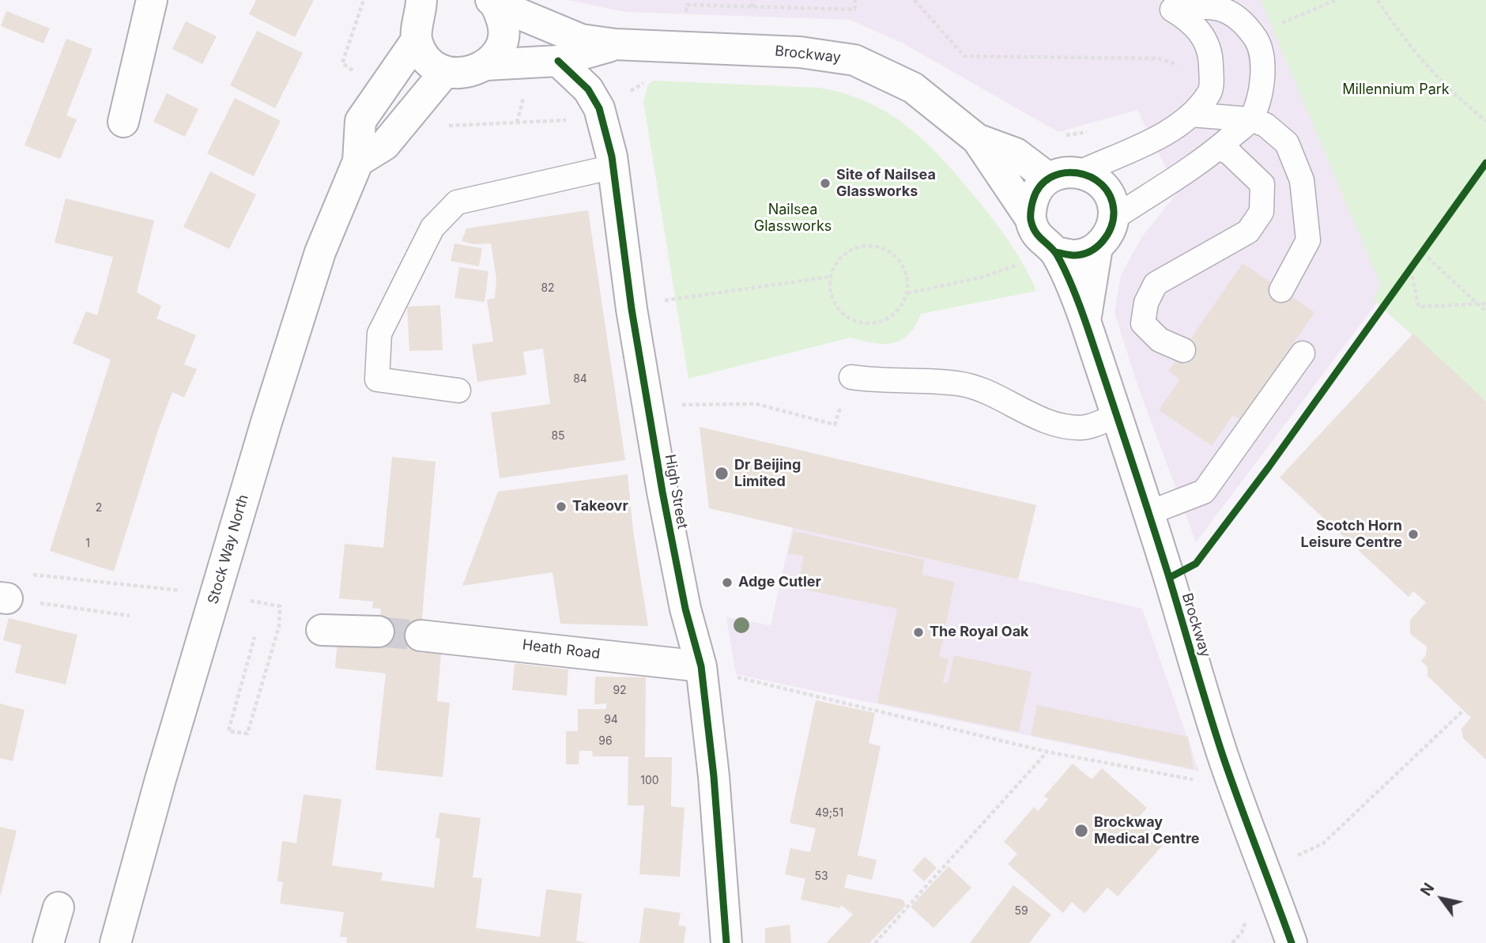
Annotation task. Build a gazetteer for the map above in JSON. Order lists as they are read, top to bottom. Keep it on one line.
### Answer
{"streets":{"street":["Brockway","High Street","Stock Way North","Heath Road"]},"crossings":[["Brockway","High Street"],["High Street","Heath Road"]],"parks":["Millennium Park","Nailsea Glassworks"],"places":["Site of Nailsea Glassworks","Dr Beijing Limited","Takeovr","Scotch Horn Leisure Centre","Adge Cutler","The Royal Oak","Brockway Medical Centre"],"house_numbers":["82","84","85","2","1","92","94","96","100","49;51","53","59"],"north":"top left"}
